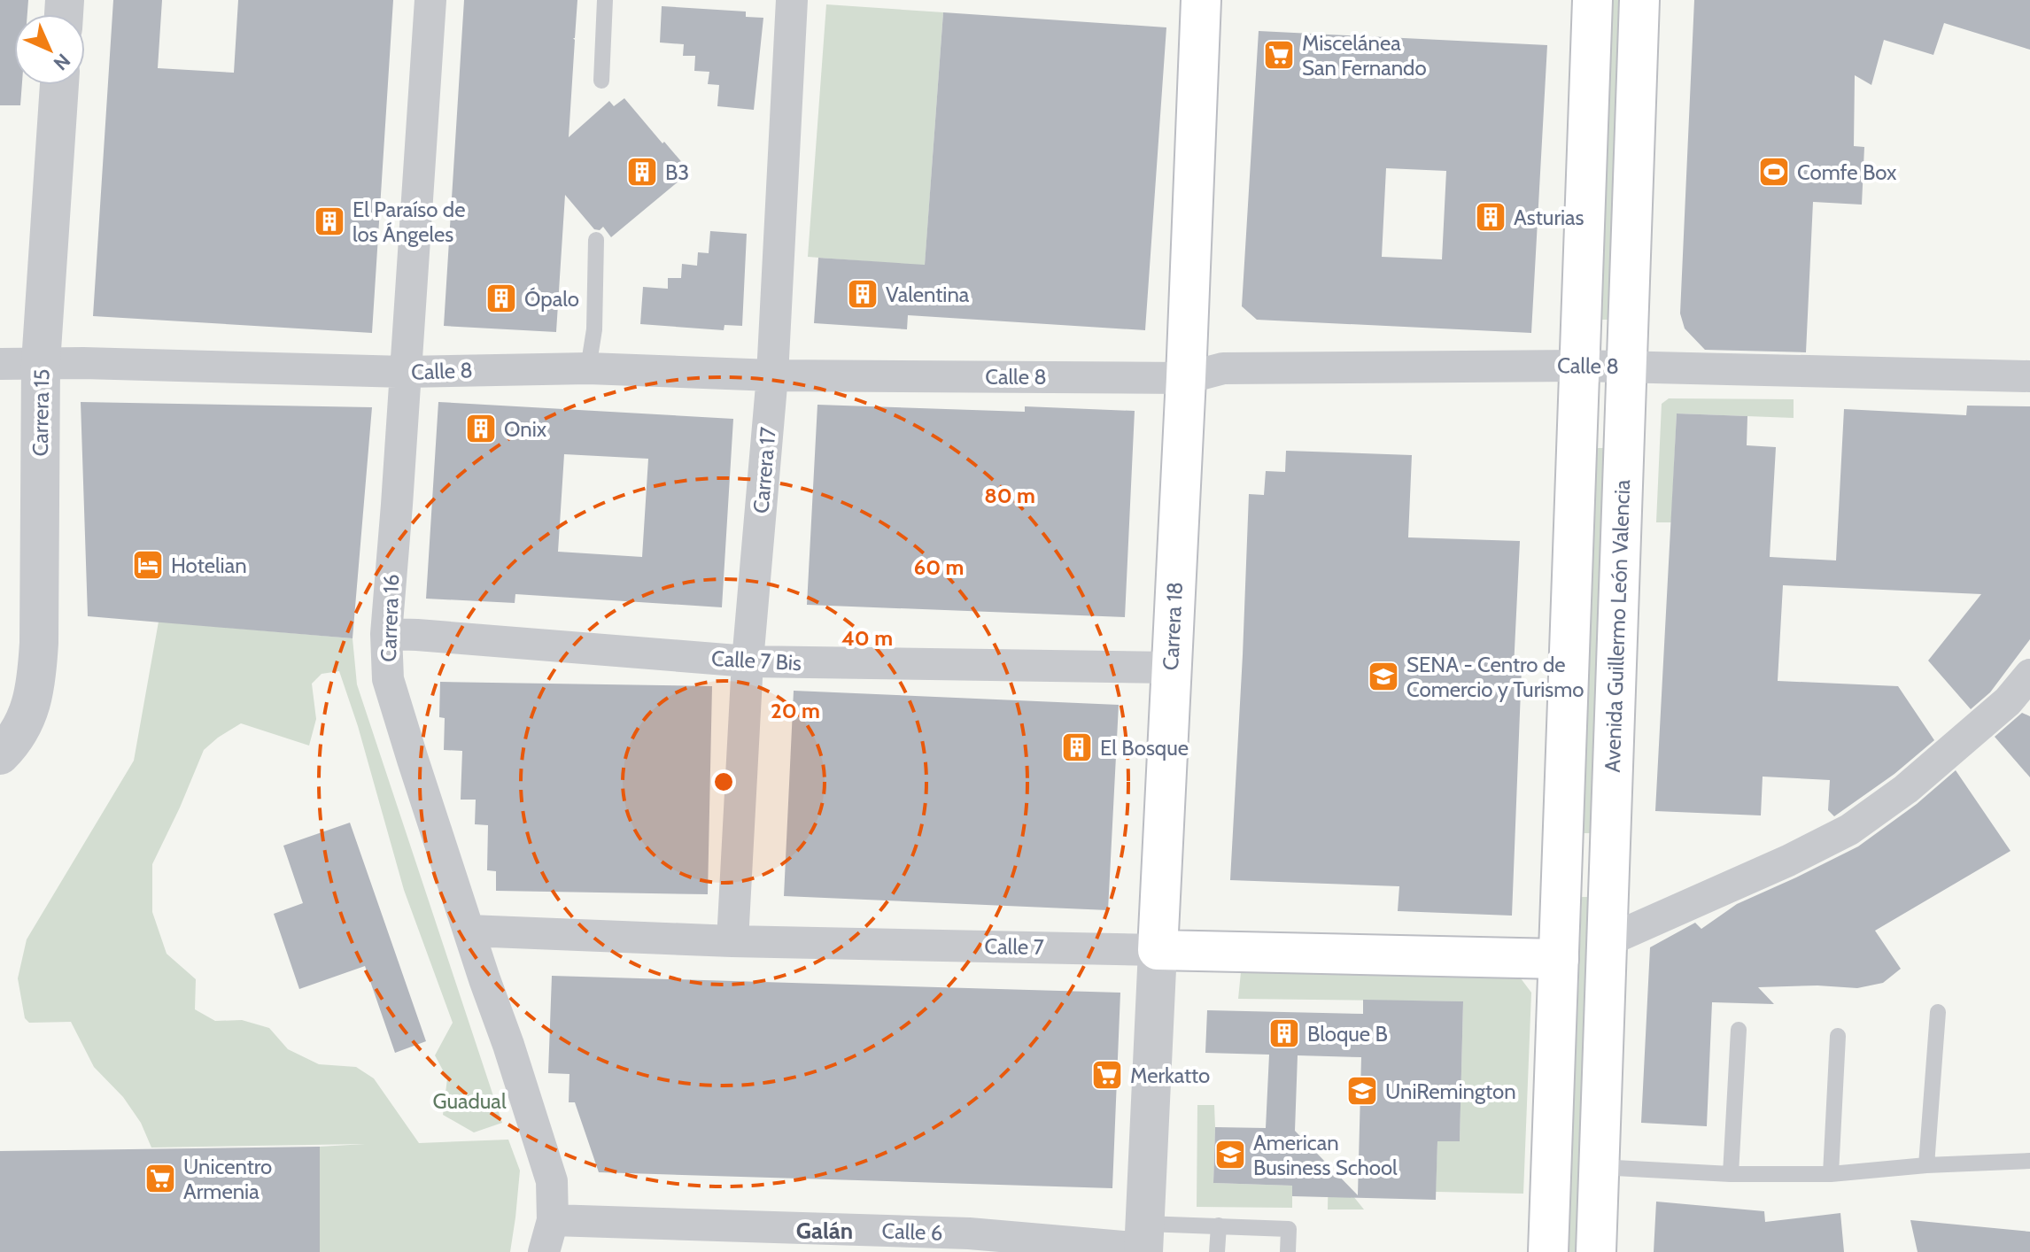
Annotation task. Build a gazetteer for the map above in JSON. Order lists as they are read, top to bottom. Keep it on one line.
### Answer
{"streets":{"main road":["Carrera 18","Avenida Guillermo León Valencia","Calle 7"],"street":["Calle 8","Carrera 15","Carrera 17","Carrera 16","Calle 7 Bis","Calle 6"]},"crossings":[["Calle 8","Carrera 15"],["Calle 8","Carrera 17"],["Calle 8","Carrera 16"],["Calle 8","Carrera 18"],["Calle 8","Avenida Guillermo León Valencia"],["Carrera 17","Calle 7 Bis"],["Carrera 17","Calle 7"],["Carrera 16","Calle 7 Bis"],["Carrera 16","Calle 7"],["Carrera 16","Calle 6"],["Carrera 18","Calle 7 Bis"],["Carrera 18","Calle 7"],["Carrera 18","Calle 6"]],"districts":["Galán"],"parks":["Guadual"],"places":{"supermarket":["Miscelánea San Fernando","Merkatto","Unicentro Armenia"],"building":["B3","Asturias","El Paraíso de los Ángeles","Valentina","Ópalo","Onix","El Bosque","Bloque B"],"sports":["Comfe Box"],"hotel":["Hotelian"],"school or university":["SENA - Centro de Comercio y Turismo","UniRemington","American Business School"]},"north":"bottom right","rings":["80 m","60 m","40 m","20 m"]}
